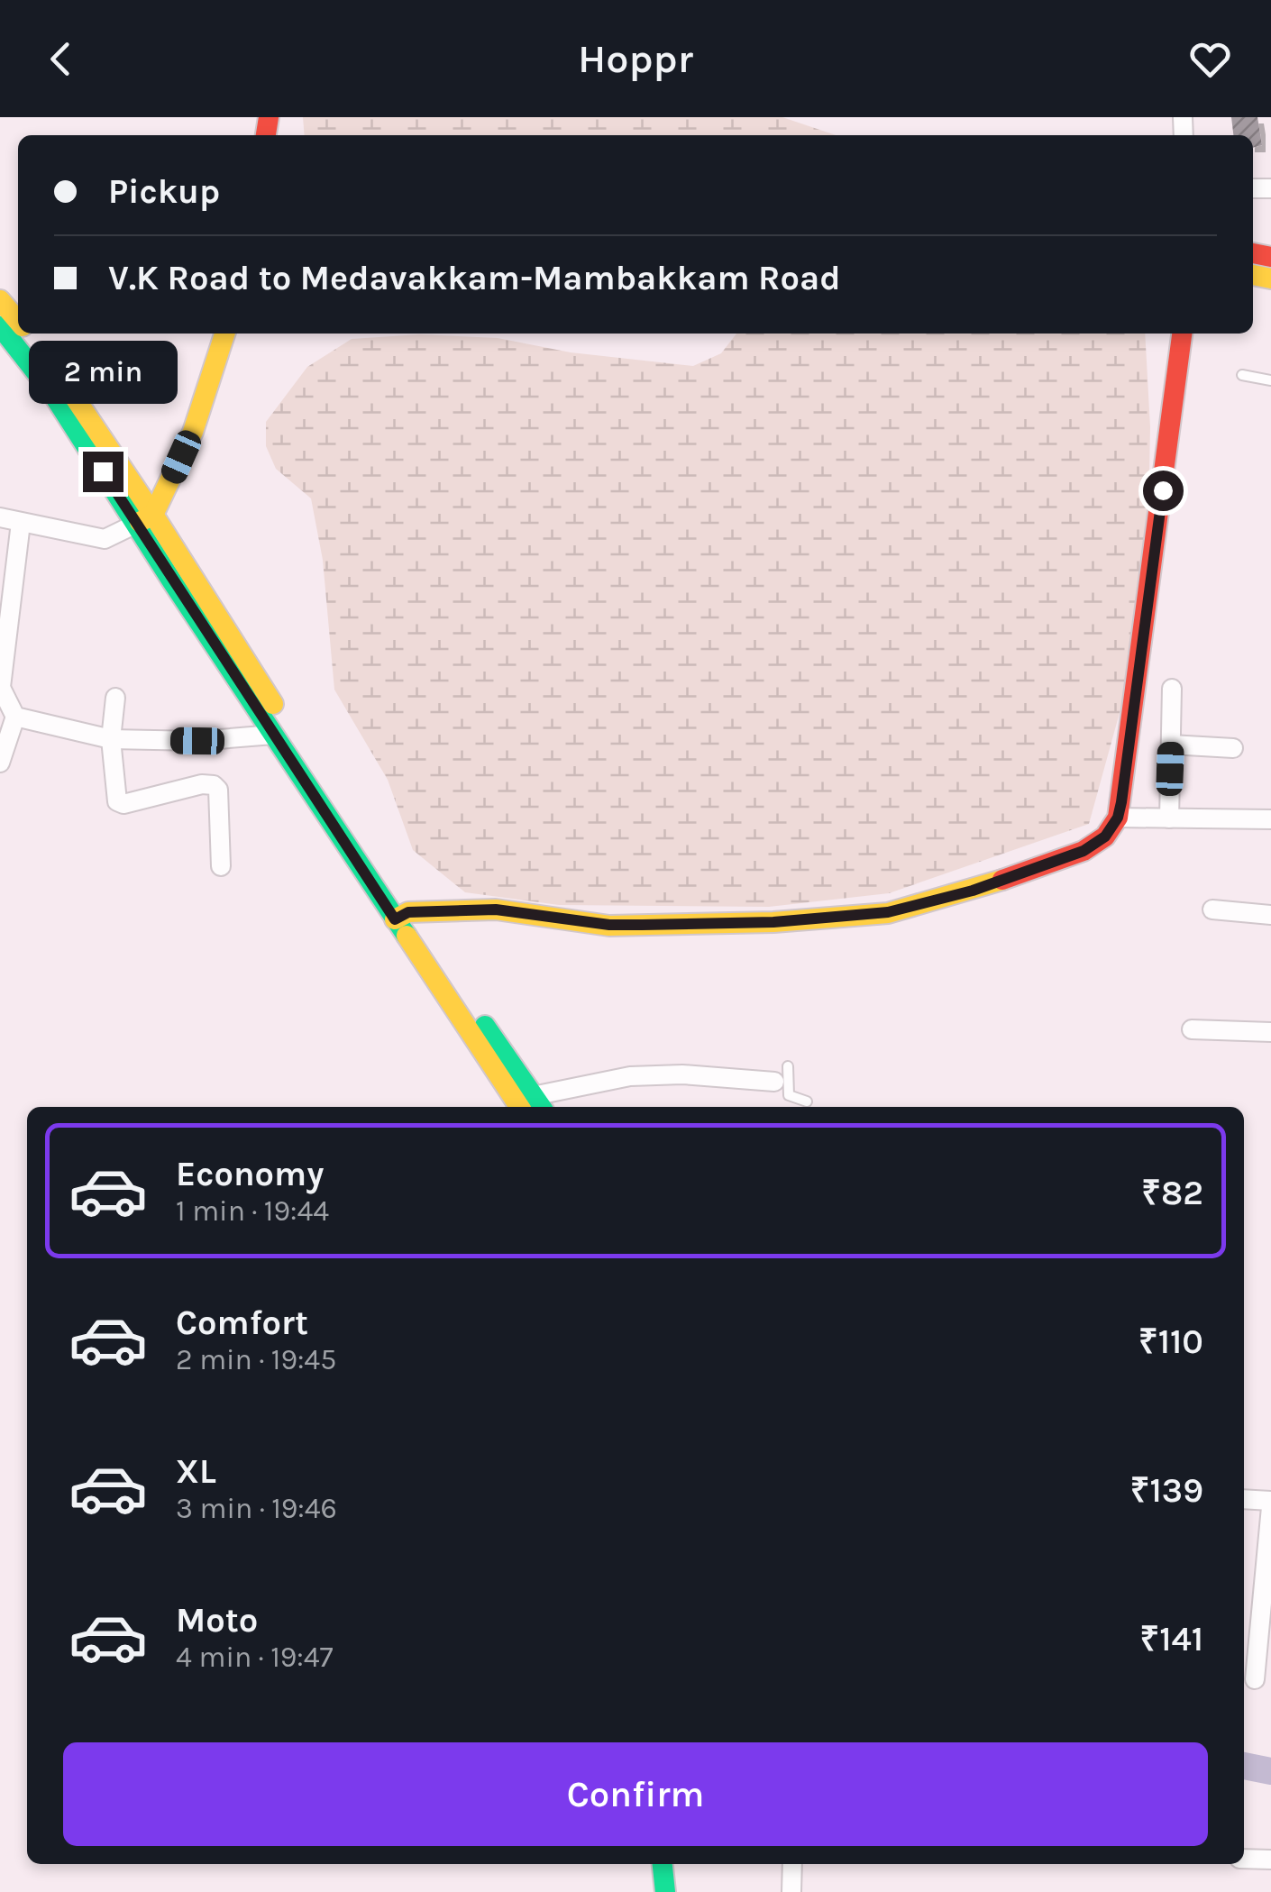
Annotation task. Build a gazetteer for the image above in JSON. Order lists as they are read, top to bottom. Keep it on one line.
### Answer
{"page":{"header":"Hoppr","banner":["Pickup","V.K Road to Medavakkam-Mambakkam Road"],"bubble":"2 min","list":[{"name":"Economy","note":"1 min · 19:44","value":"₹82"},{"name":"Comfort","note":"2 min · 19:45","value":"₹110"},{"name":"XL","note":"3 min · 19:46","value":"₹139"},{"name":"Moto","note":"4 min · 19:47","value":"₹141"}],"buttons":"Confirm"}}
